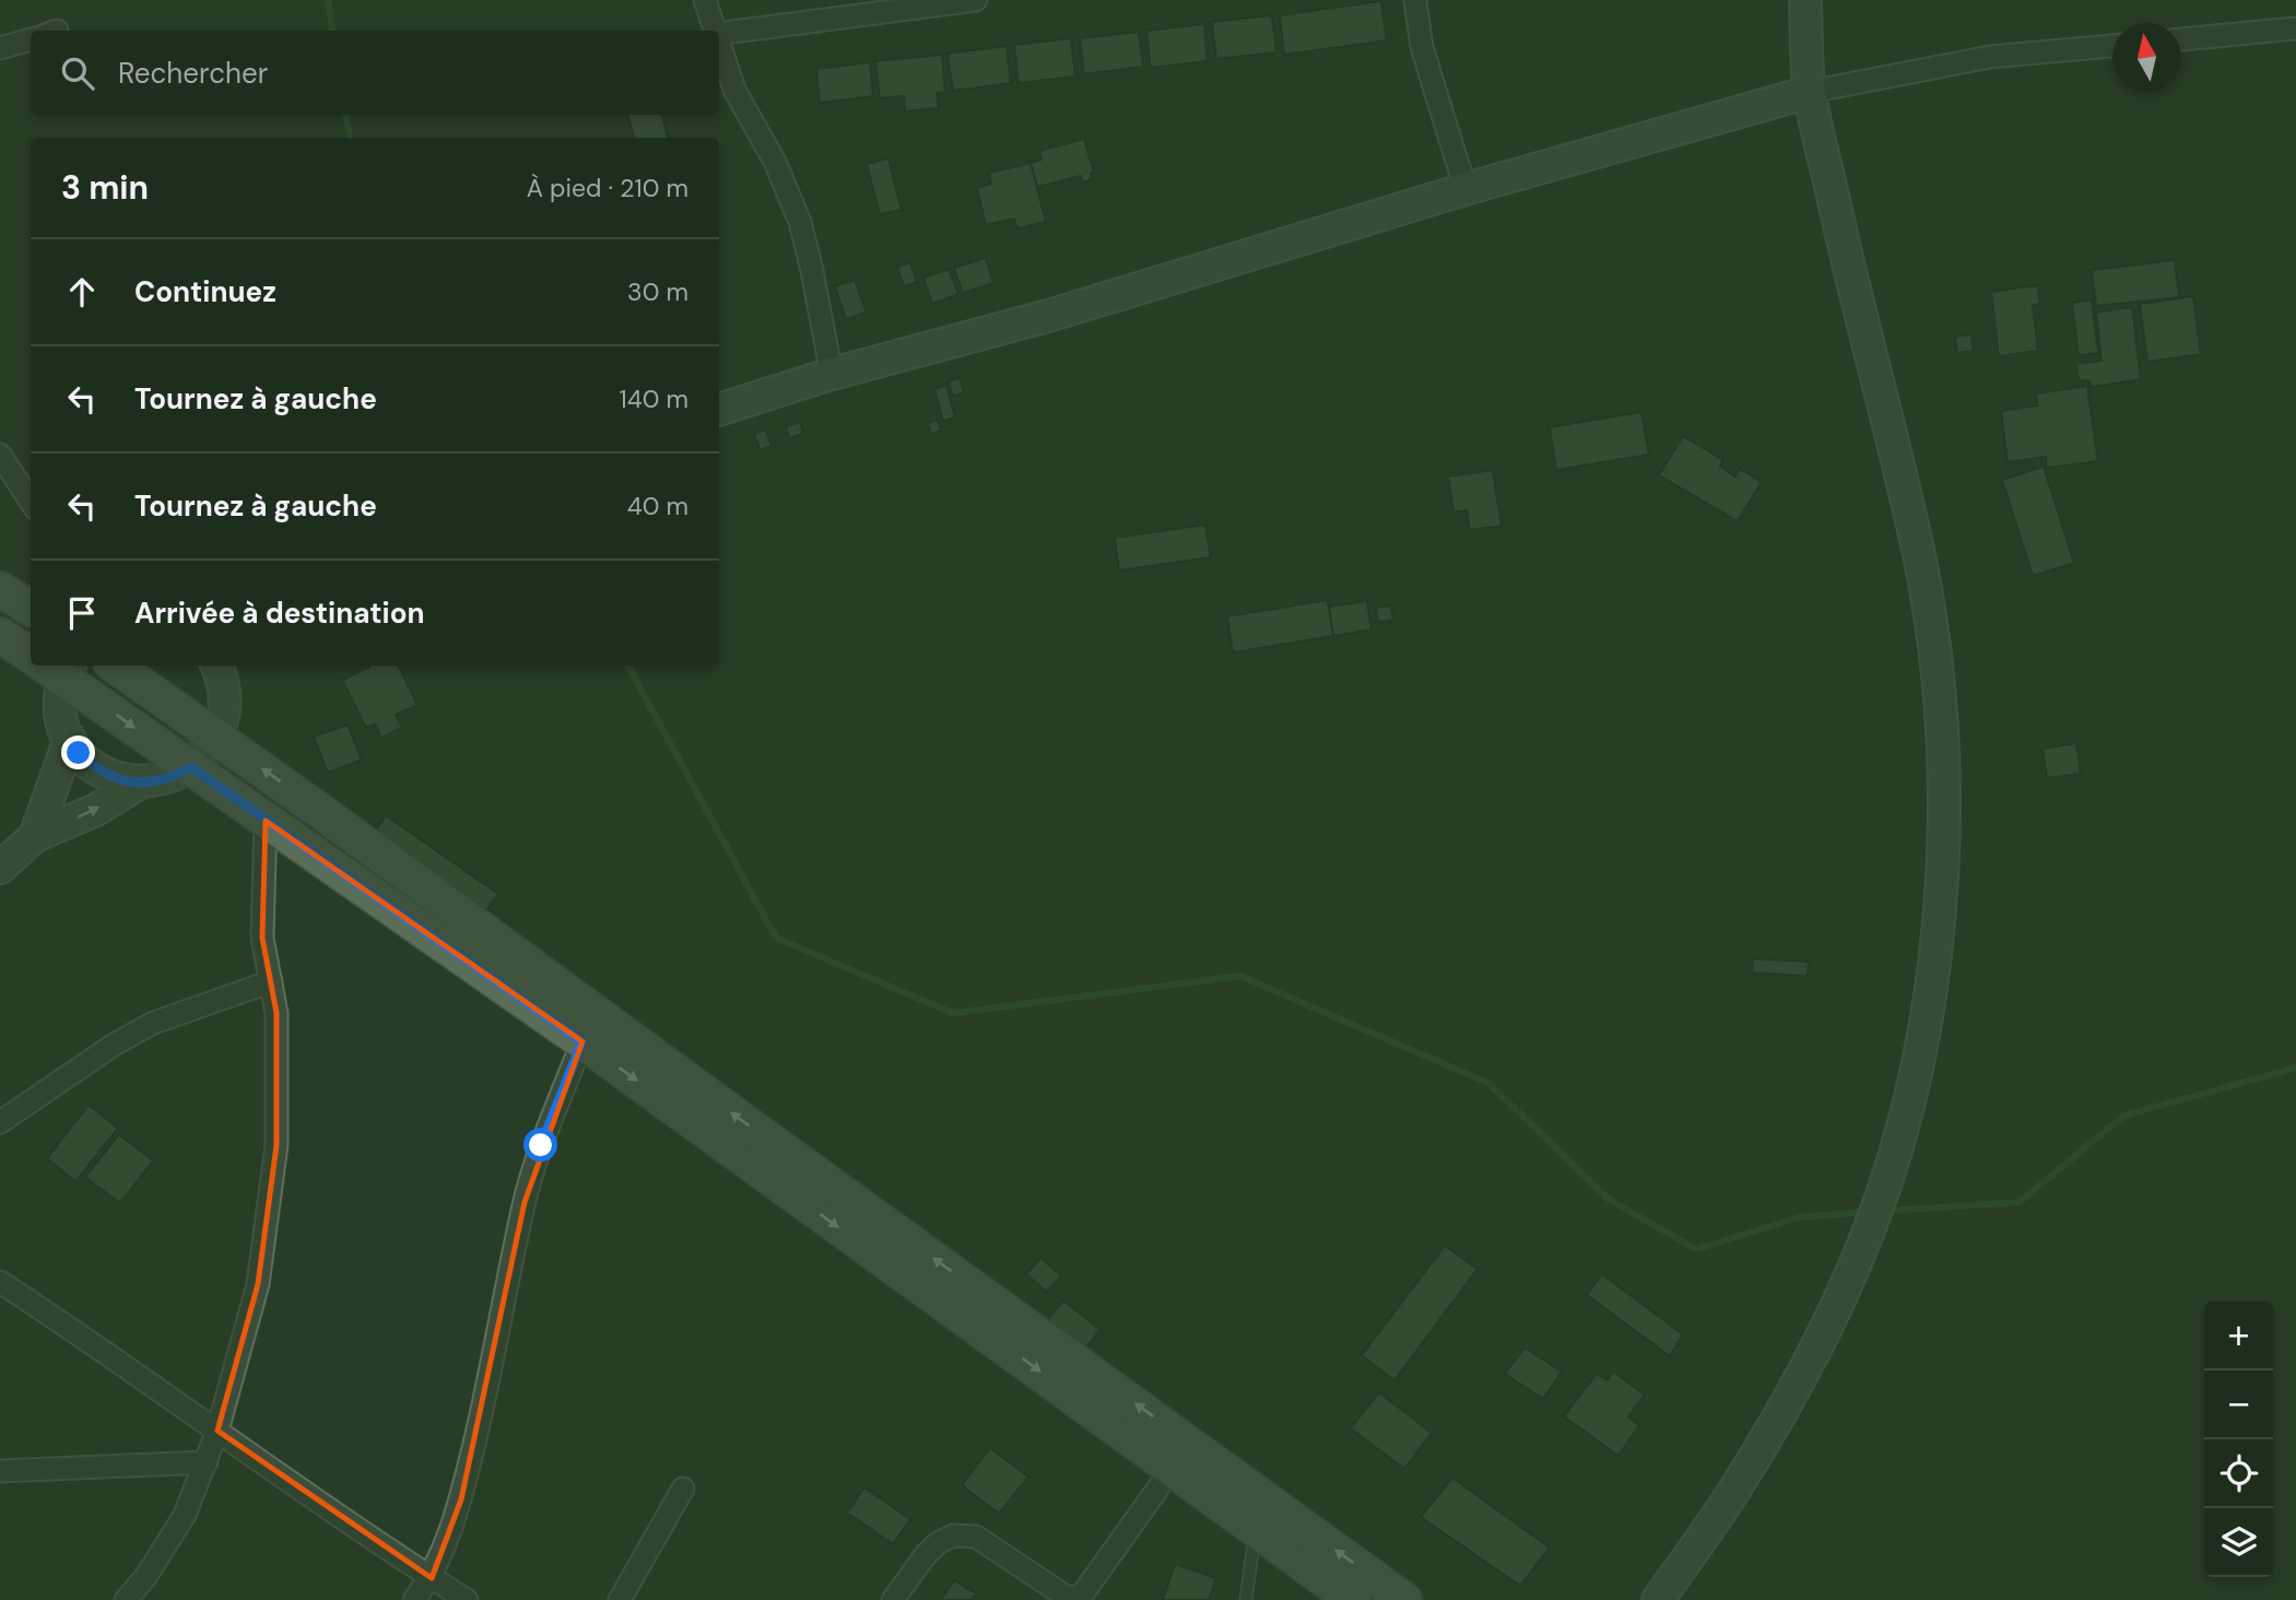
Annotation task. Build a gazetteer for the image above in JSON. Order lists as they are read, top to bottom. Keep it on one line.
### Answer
{"north":"top","page":{"search":"Rechercher","heading":["3 min","À pied · 210 m"],"list":[["Continuez","30 m"],["Tournez à gauche","140 m"],["Tournez à gauche","40 m"],"Arrivée à destination"],"map_buttons":["+","−"]}}
